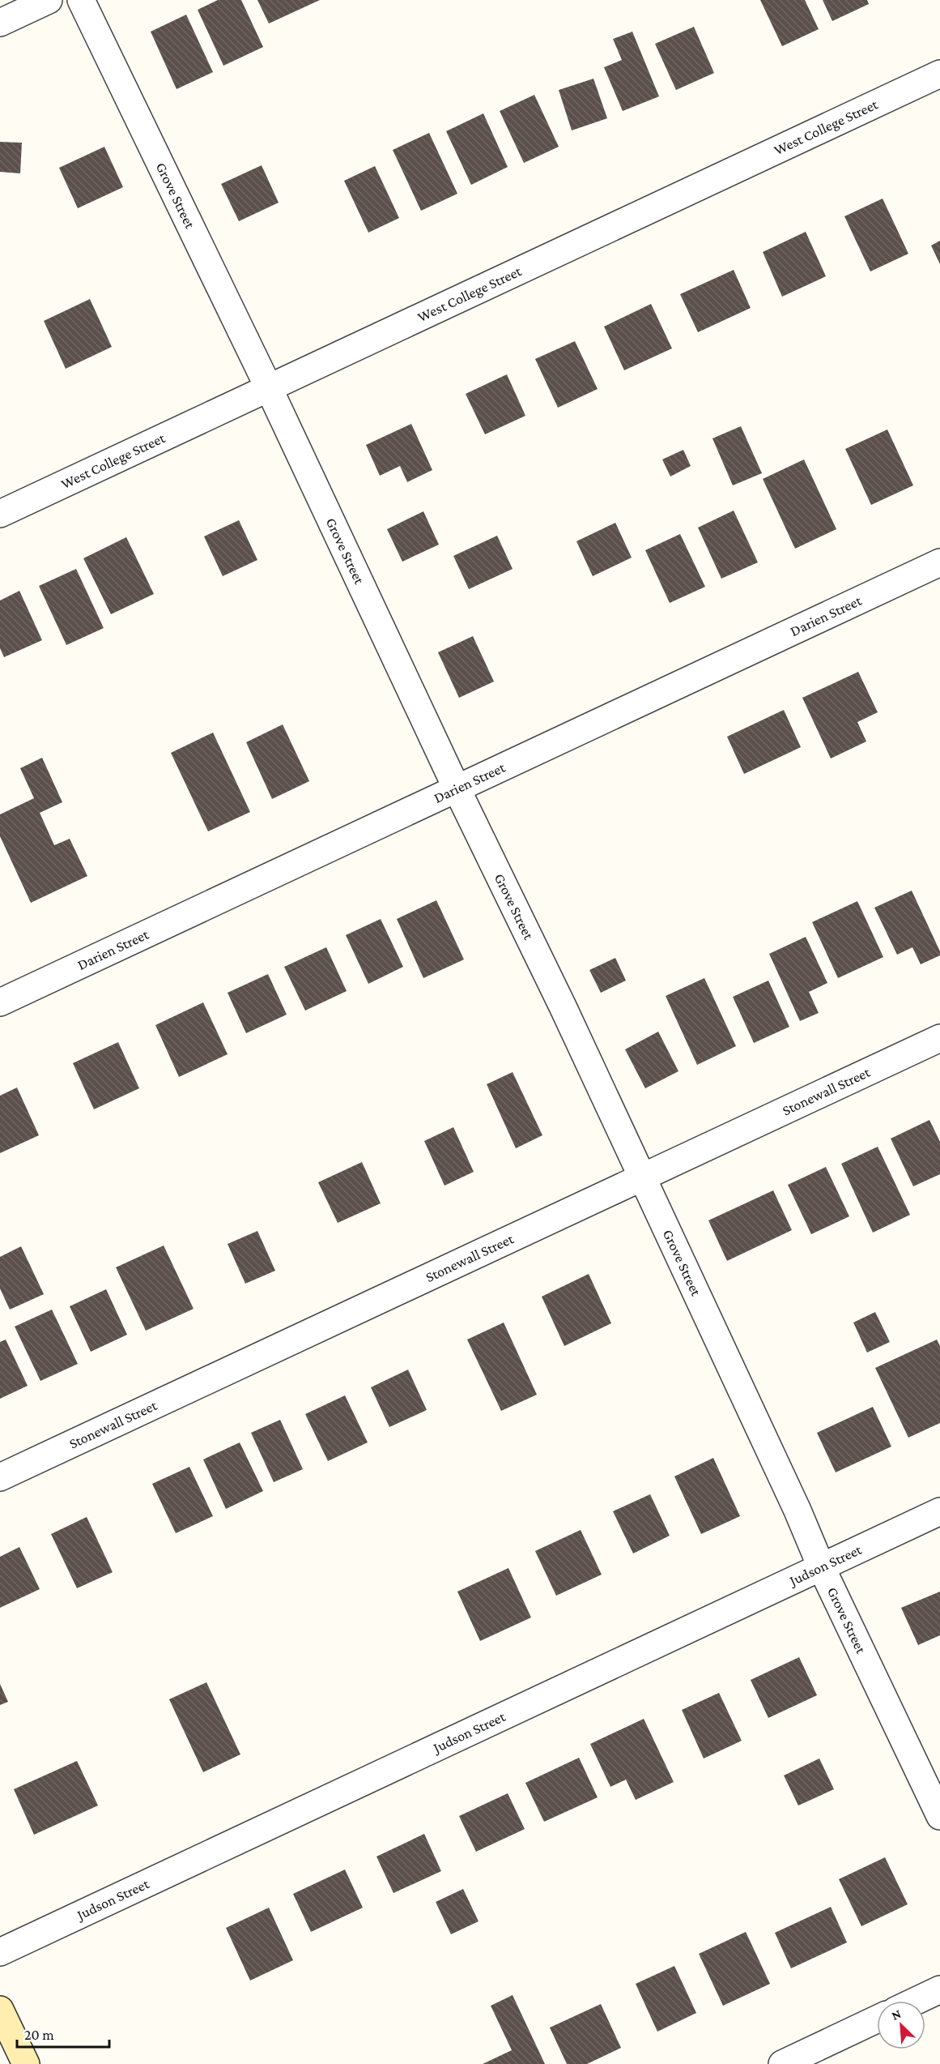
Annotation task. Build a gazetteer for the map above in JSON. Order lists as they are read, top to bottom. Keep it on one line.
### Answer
{"streets":{"street":["West College Street","Grove Street","Darien Street","Stonewall Street","Judson Street"]},"crossings":[["West College Street","Grove Street"],["Grove Street","Darien Street"],["Grove Street","Stonewall Street"],["Grove Street","Judson Street"]],"scale_bar":"20 m","north":"top left"}
